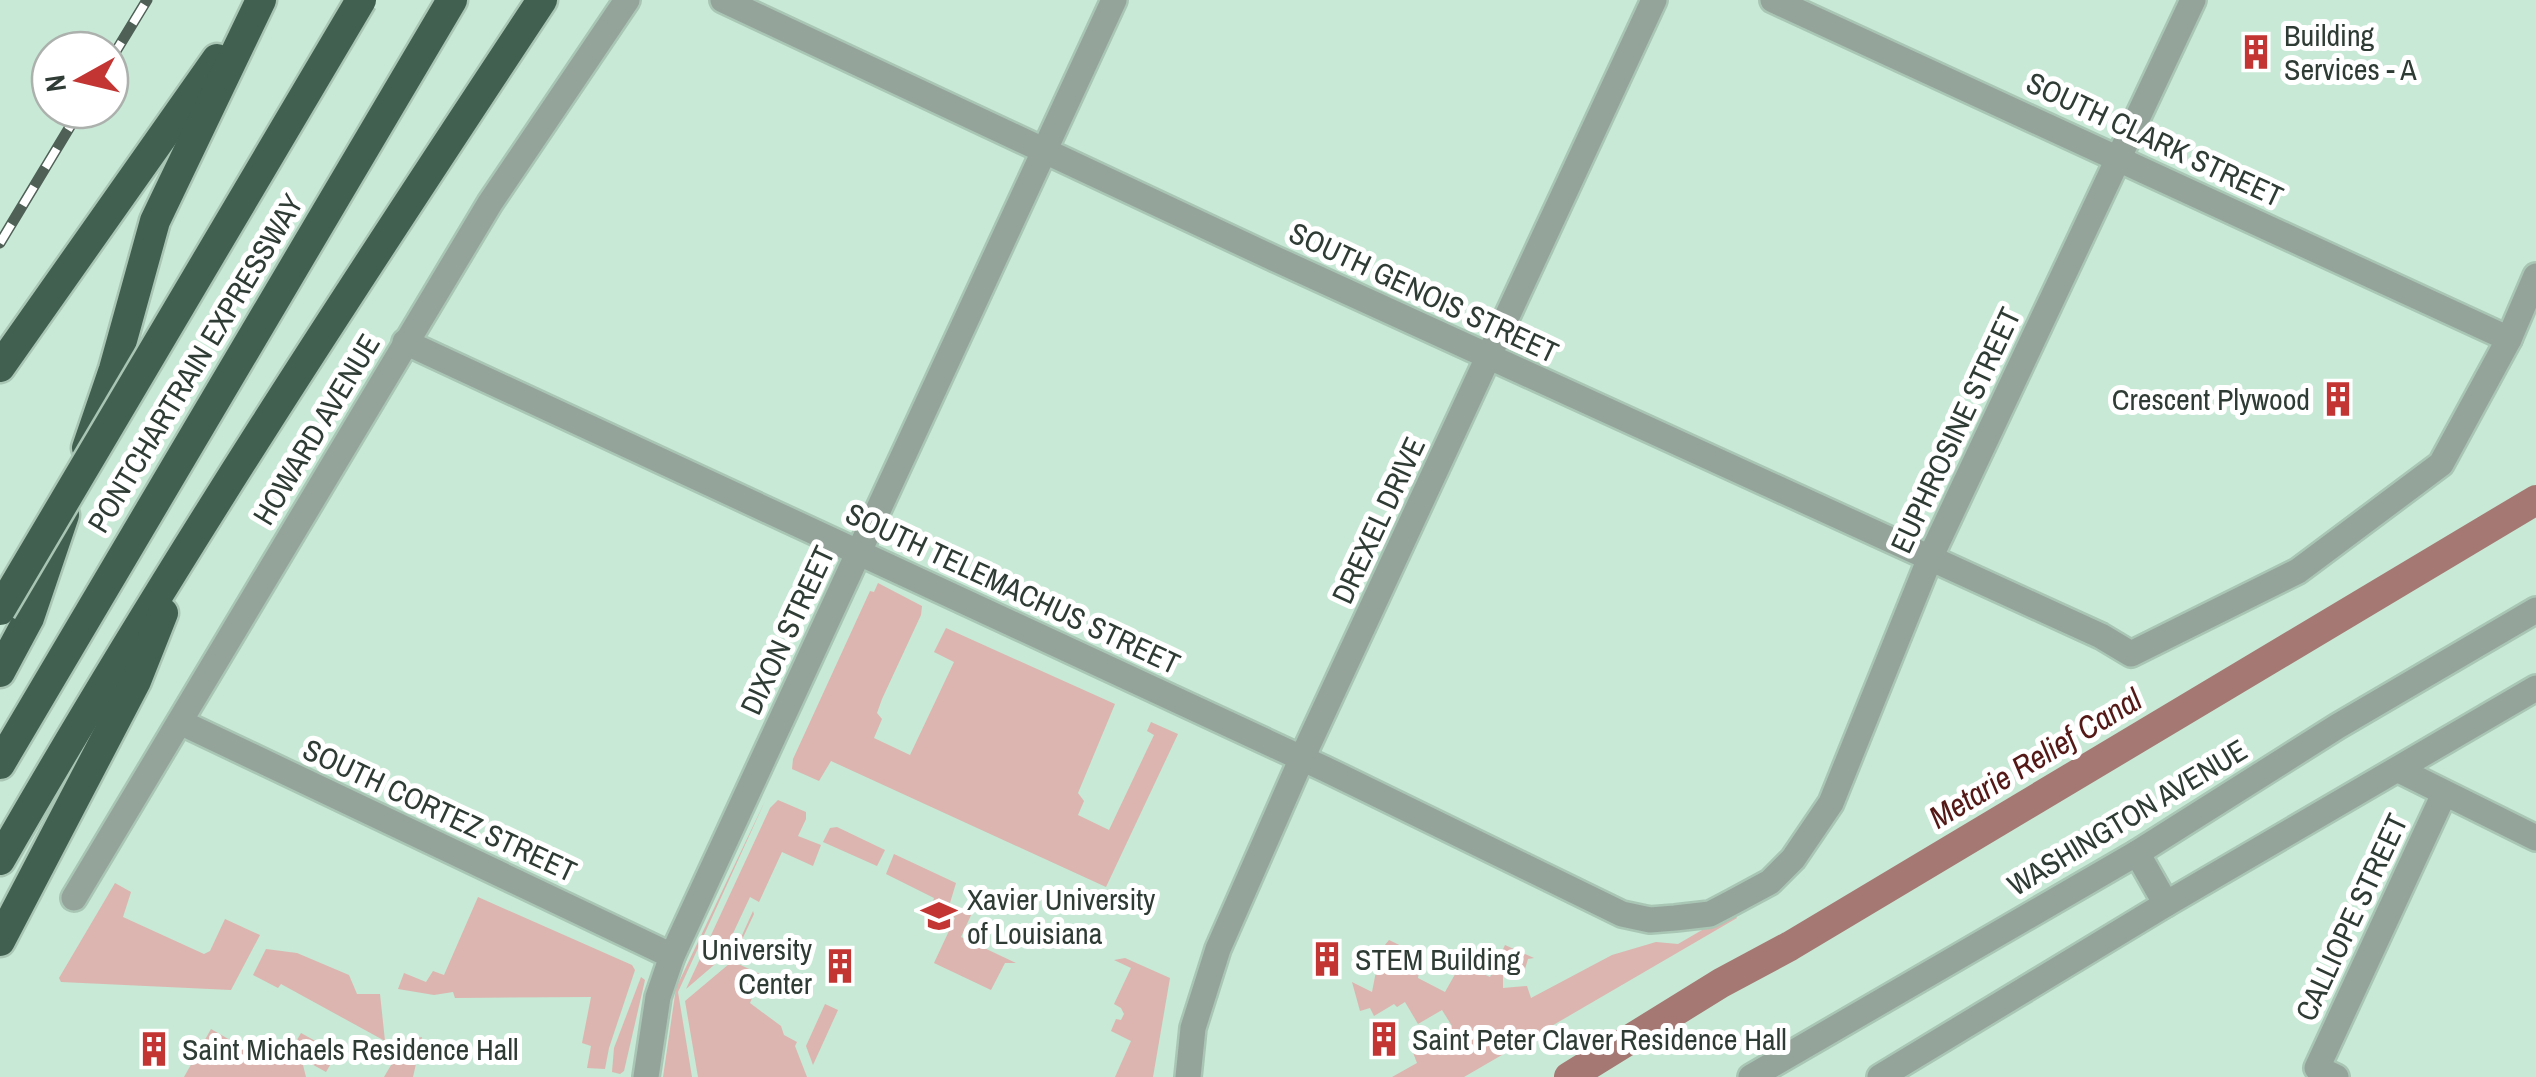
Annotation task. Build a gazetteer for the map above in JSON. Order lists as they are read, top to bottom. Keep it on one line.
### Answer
{"streets":{"highway":["PONTCHARTRAIN EXPRESSWAY"],"street":["SOUTH CLARK STREET","SOUTH GENOIS STREET","HOWARD AVENUE","EUPHROSINE STREET","DREXEL DRIVE","SOUTH TELEMACHUS STREET","DIXON STREET","SOUTH CORTEZ STREET","WASHINGTON AVENUE","CALLIOPE STREET"]},"crossings":[["SOUTH CLARK STREET","SOUTH GENOIS STREET"],["SOUTH CLARK STREET","EUPHROSINE STREET"],["SOUTH GENOIS STREET","EUPHROSINE STREET"],["SOUTH GENOIS STREET","DREXEL DRIVE"],["SOUTH GENOIS STREET","DIXON STREET"],["HOWARD AVENUE","SOUTH TELEMACHUS STREET"],["HOWARD AVENUE","SOUTH CORTEZ STREET"],["EUPHROSINE STREET","SOUTH TELEMACHUS STREET"],["DREXEL DRIVE","SOUTH TELEMACHUS STREET"],["SOUTH TELEMACHUS STREET","DIXON STREET"],["DIXON STREET","SOUTH CORTEZ STREET"]],"water":["Metarie Relief Canal"],"places":{"building":["Building Services - A","Crescent Plywood","STEM Building","University Center","Saint Peter Claver Residence Hall","Saint Michaels Residence Hall"],"school or university":["Xavier University of Louisiana"]},"north":"left"}
